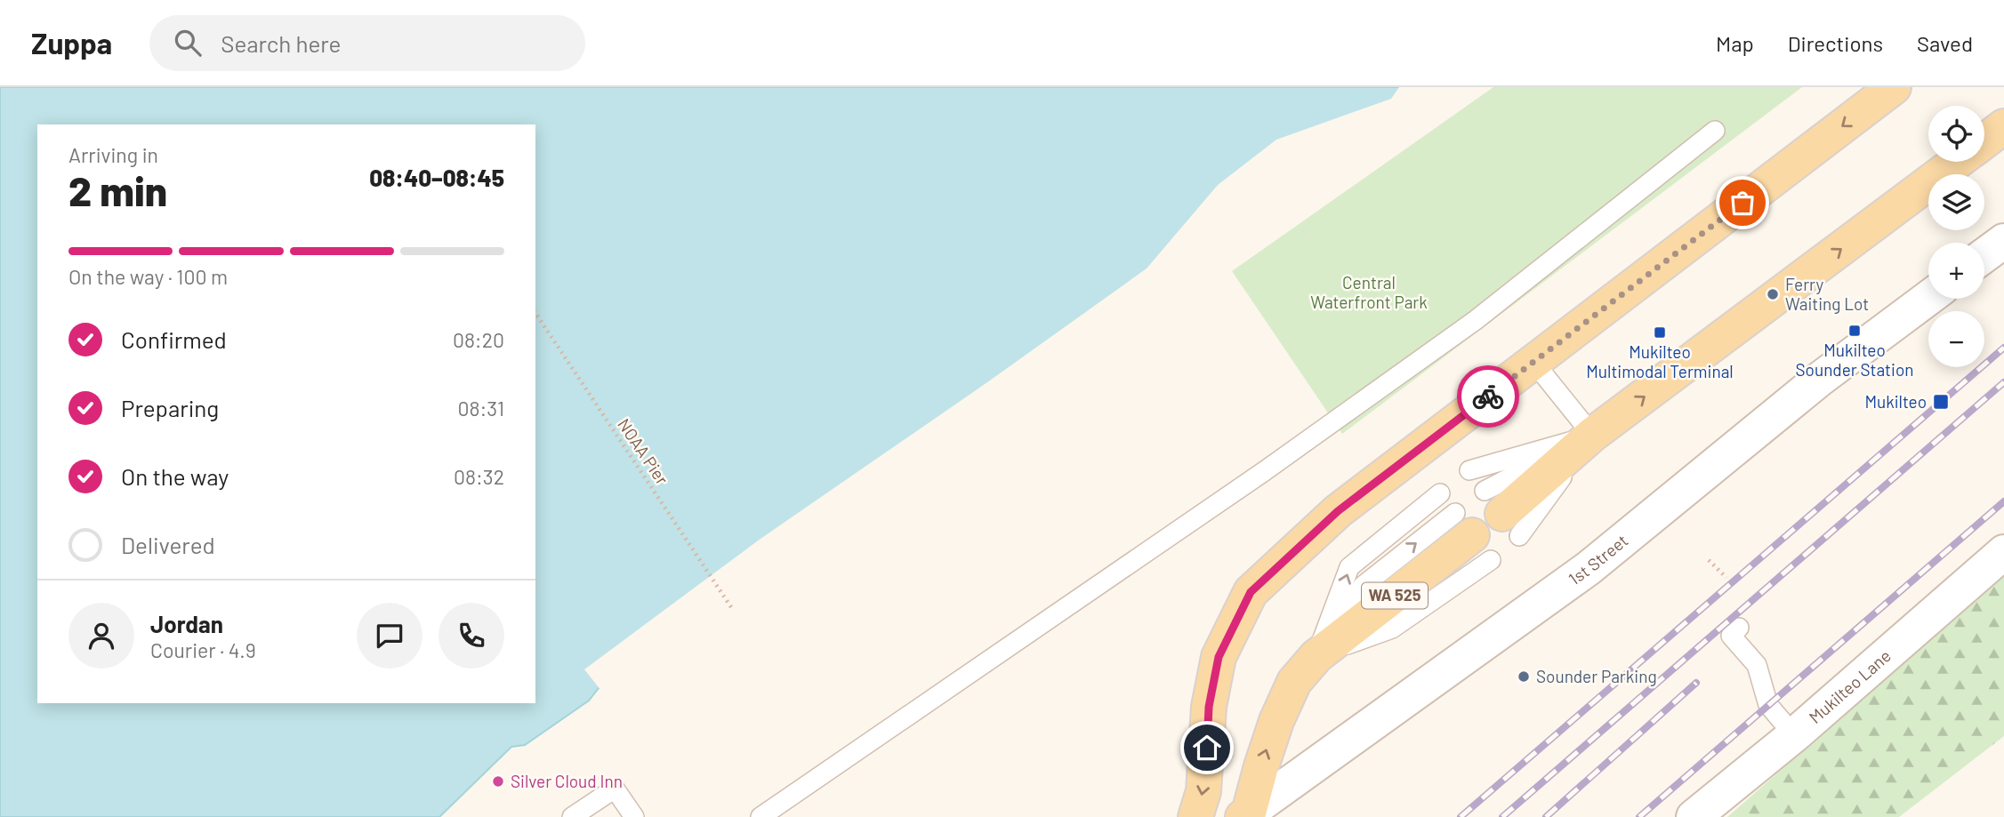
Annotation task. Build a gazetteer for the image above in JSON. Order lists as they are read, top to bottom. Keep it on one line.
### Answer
{"streets":{"main road":["WA 525"],"street":["1st Street","Mukilteo Lane"],"path":["NOAA Pier"]},"crossings":[["1st Street","WA 525"]],"parks":["Central Waterfront Park"],"places":{"other":["Ferry Waiting Lot","Sounder Parking","Silver Cloud Inn"],"transit":["Mukilteo Sounder Station","Mukilteo Multimodal Terminal","Mukilteo"]},"page":{"header":"Zuppa","search":"Search here","nav":["Map","Directions","Saved"],"map_buttons":["+","−"],"heading":["2 min","Arriving in","08:40–08:45"],"panel":["Jordan","Courier · 4.9"],"bar":"On the way · 100 m","list":[["Confirmed","08:20"],["Preparing","08:31"],["On the way","08:32"],"Delivered"]}}
